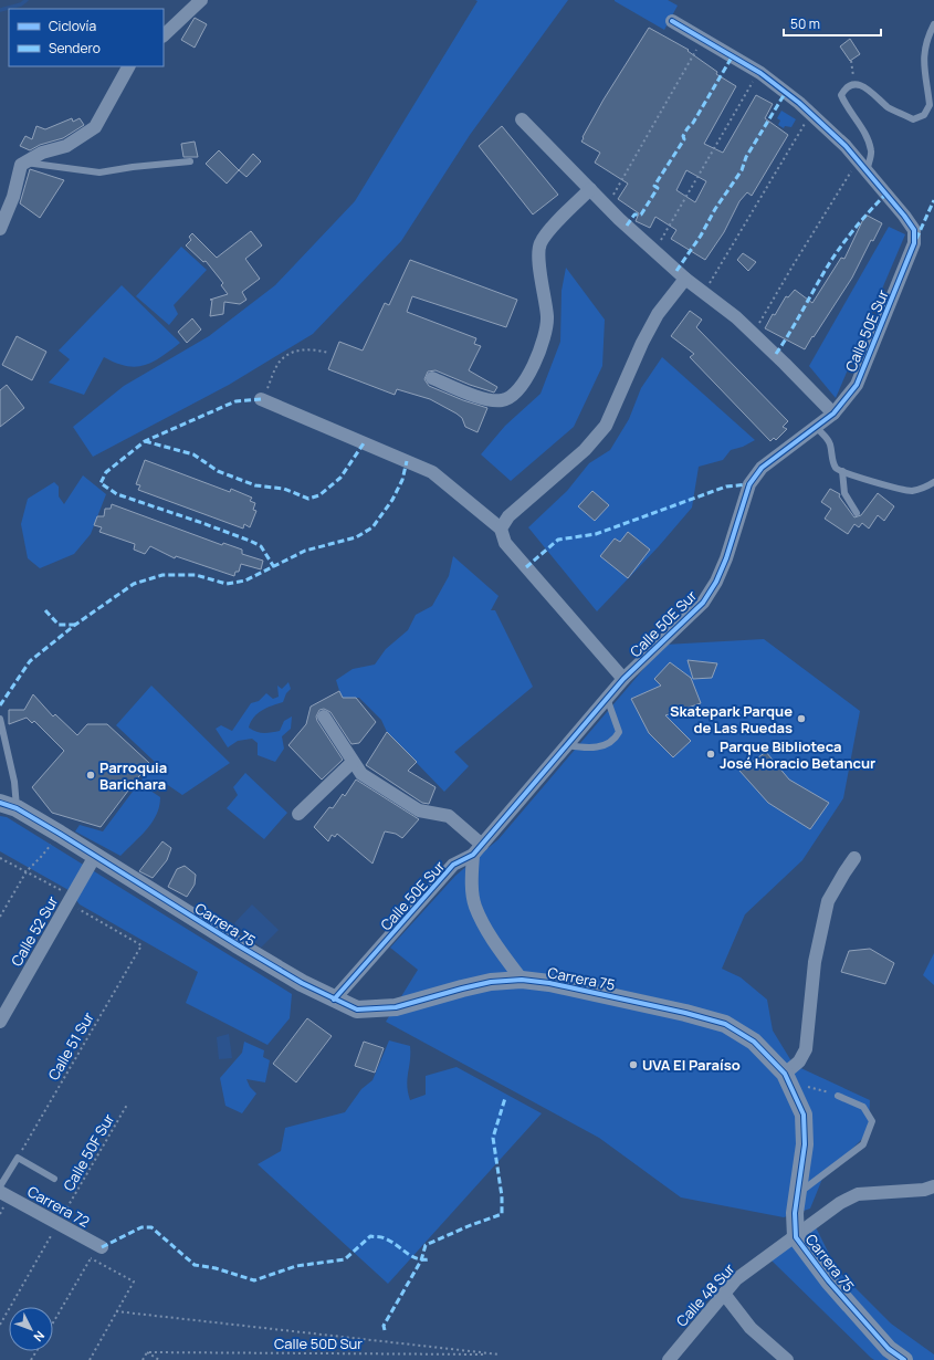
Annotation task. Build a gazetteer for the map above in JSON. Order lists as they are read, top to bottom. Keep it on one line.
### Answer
{"streets":{"street":["Calle 50E Sur","Carrera 75","Calle 52 Sur","Carrera 72","Calle 48 Sur"],"path":["Calle 51 Sur","Calle 50F Sur","Calle 50D Sur"]},"crossings":[["Calle 50E Sur","Carrera 75"],["Carrera 75","Calle 52 Sur"],["Carrera 75","Calle 48 Sur"],["Calle 52 Sur","Calle 51 Sur"],["Calle 50F Sur","Carrera 72"]],"places":["Skatepark Parque de Las Ruedas","Parque Biblioteca José Horacio Betancur","Parroquia Barichara","UVA El Paraíso"],"legend":["Ciclovía","Sendero"],"scale_bar":"50 m","north":"bottom right"}
